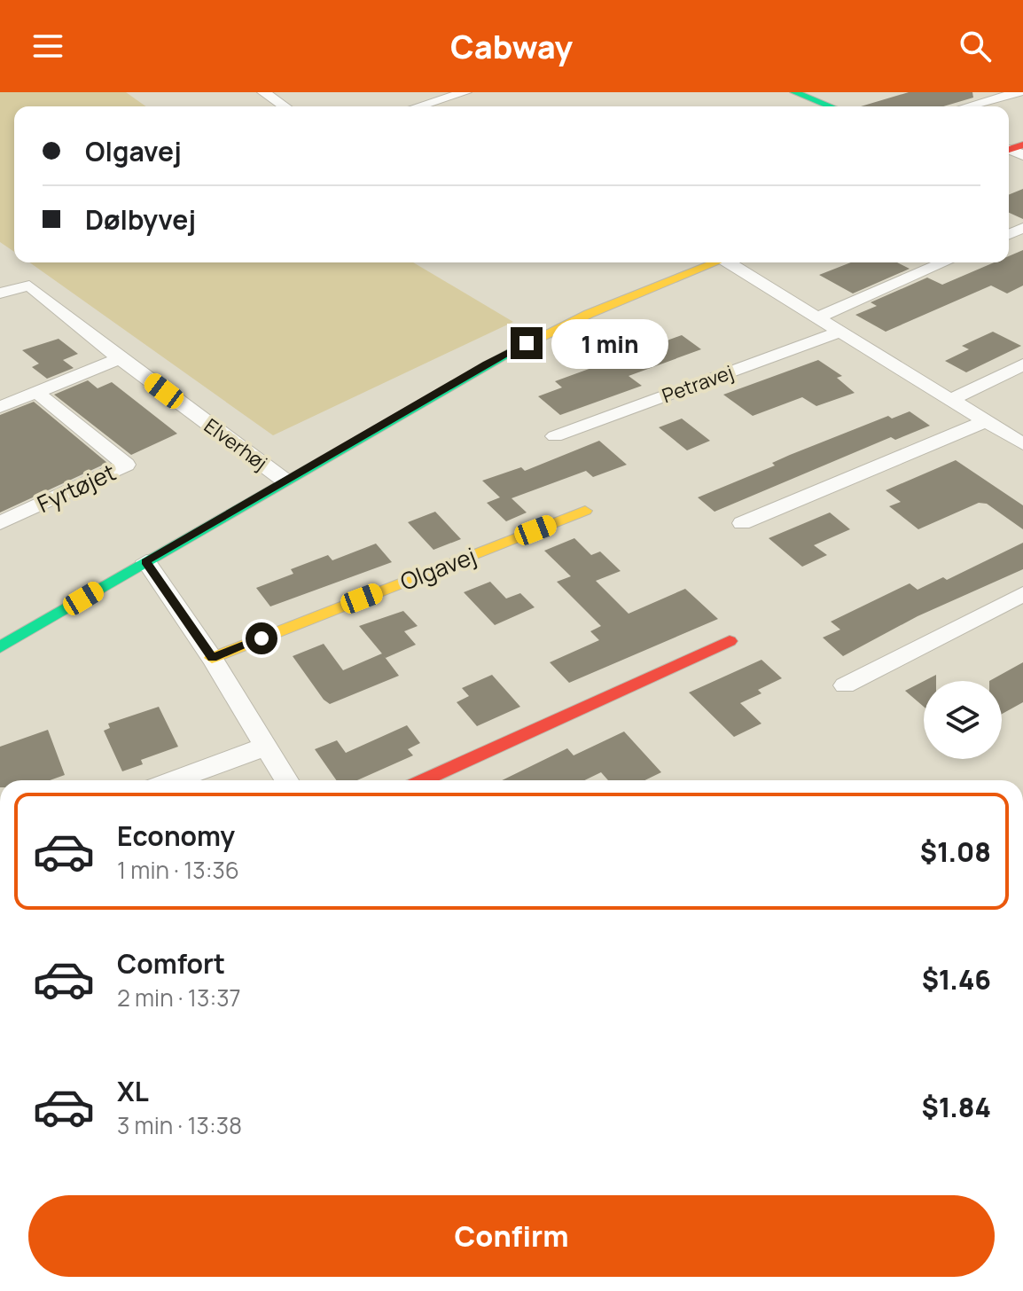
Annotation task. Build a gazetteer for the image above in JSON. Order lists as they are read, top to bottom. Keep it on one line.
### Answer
{"streets":{"street":["Petravej","Elverhøj","Fyrtøjet","Olgavej"]},"page":{"header":"Cabway","banner":["Olgavej","Dølbyvej"],"bubble":"1 min","list":[{"name":"Economy","note":"1 min · 13:36","value":"$1.08"},{"name":"Comfort","note":"2 min · 13:37","value":"$1.46"},{"name":"XL","note":"3 min · 13:38","value":"$1.84"}],"buttons":"Confirm"}}
